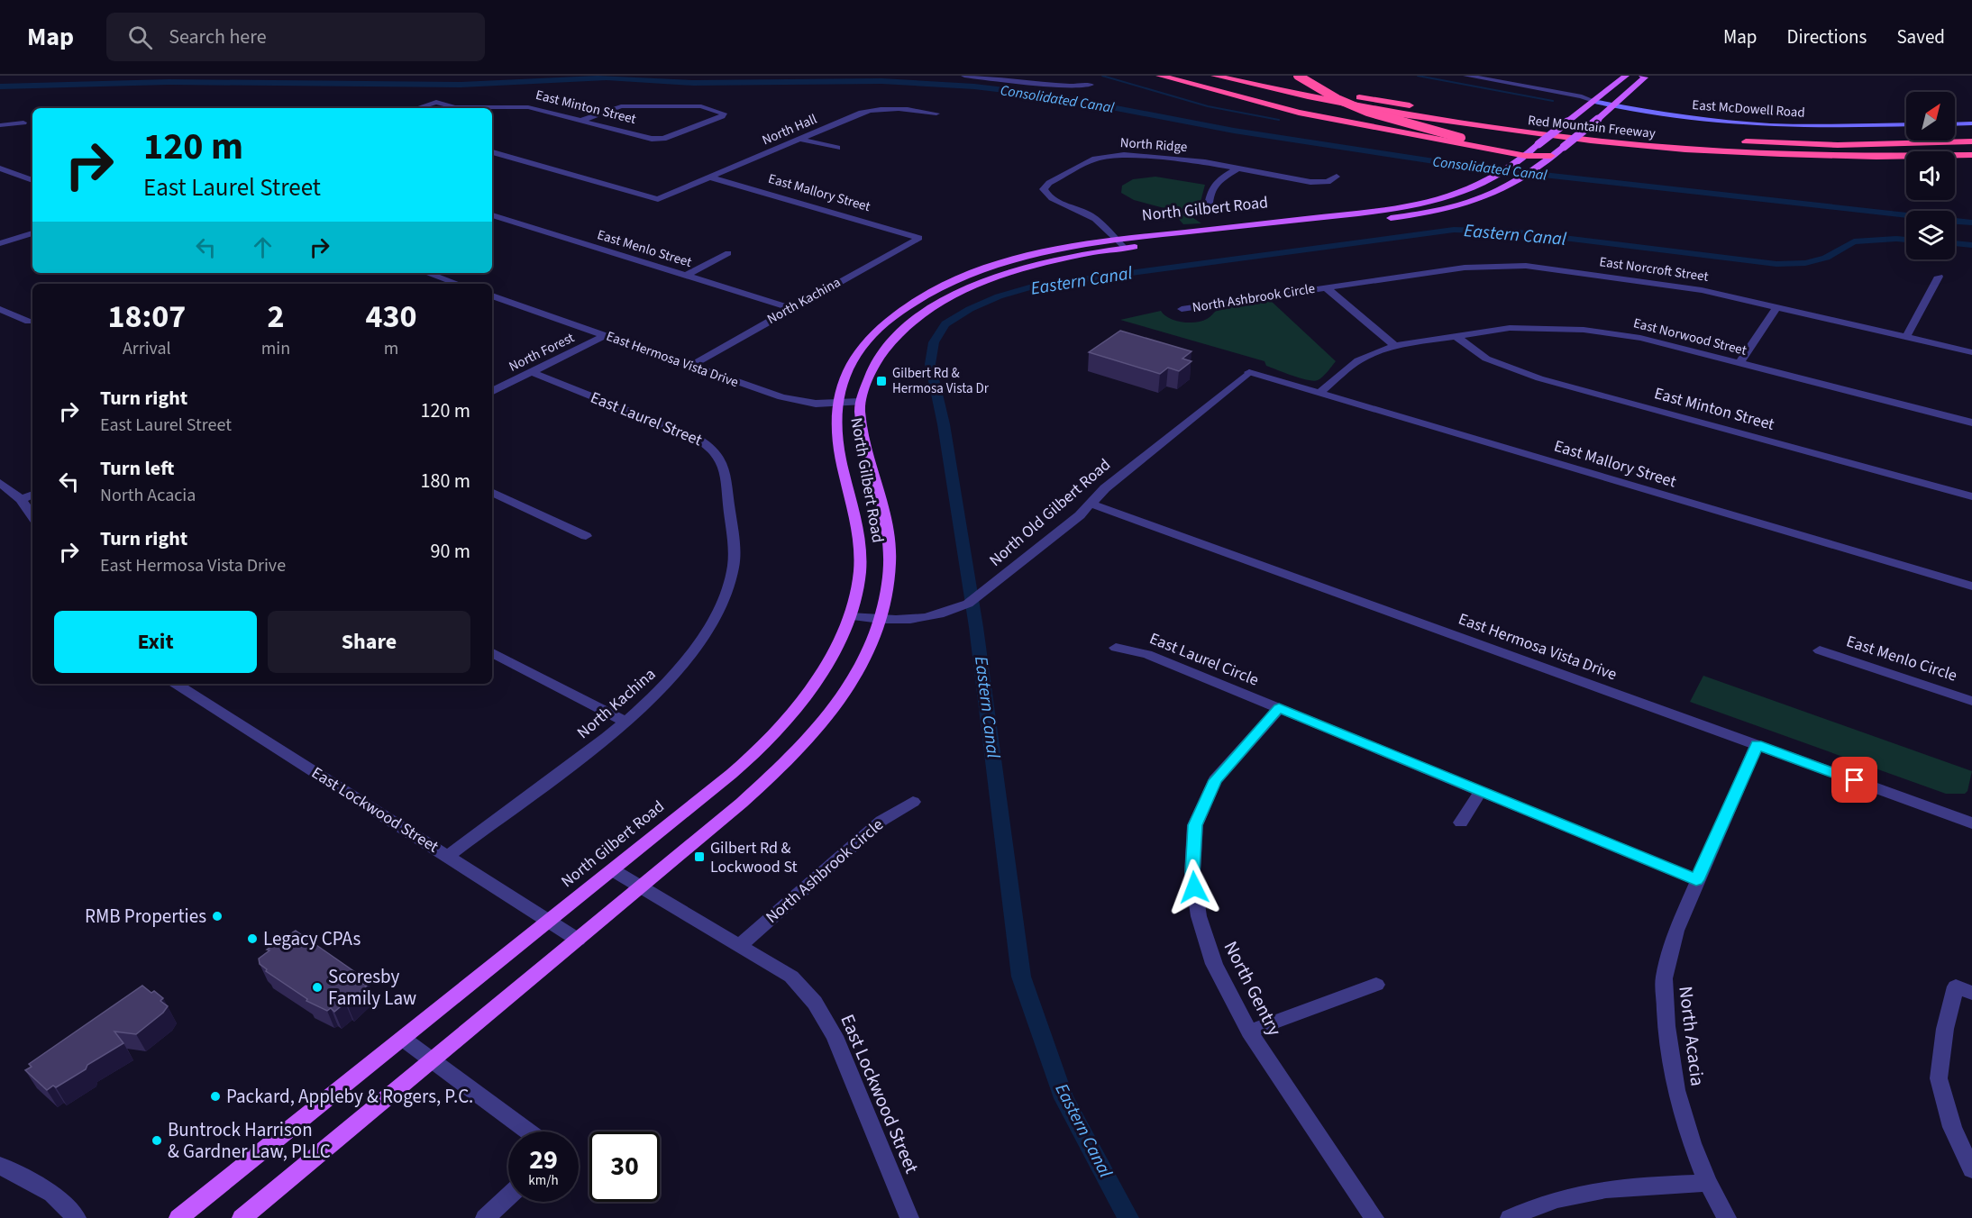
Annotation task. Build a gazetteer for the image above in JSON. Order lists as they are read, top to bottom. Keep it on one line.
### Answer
{"streets":{"highway":["Red Mountain Freeway"],"main road":["East McDowell Road","North Gilbert Road"],"street":["East Minton Street","North Hall","North Ridge","East Mallory Street","East Menlo Street","East Norcroft Street","North Ashbrook Circle","North Kachina","East Norwood Street","North Forest","East Hermosa Vista Drive","East Laurel Street","North Old Gilbert Road","East Menlo Circle","East Laurel Circle","East Lockwood Street","North Gentry","North Acacia"]},"crossings":[["East Minton Street","East Norwood Street"],["East McDowell Road","North Gilbert Road"],["North Hall","East Mallory Street"],["North Ridge","North Gilbert Road"],["East Mallory Street","North Kachina"],["East Mallory Street","East Norwood Street"],["East Mallory Street","North Old Gilbert Road"],["North Gilbert Road","East Hermosa Vista Drive"],["North Gilbert Road","North Old Gilbert Road"],["North Gilbert Road","East Lockwood Street"],["East Menlo Street","North Kachina"],["East Norcroft Street","North Ashbrook Circle"],["North Ashbrook Circle","East Lockwood Street"],["North Kachina","East Hermosa Vista Drive"],["North Kachina","East Laurel Street"],["North Kachina","East Lockwood Street"],["North Forest","East Hermosa Vista Drive"],["North Forest","East Laurel Street"],["East Hermosa Vista Drive","North Old Gilbert Road"],["East Hermosa Vista Drive","North Acacia"],["East Laurel Circle","North Gentry"]],"water":["Consolidated Canal","Eastern Canal"],"places":{"transit":["Gilbert Rd & Hermosa Vista Dr","Gilbert Rd & Lockwood St"],"other":["RMB Properties","Legacy CPAs","Scoresby Family Law","Packard, Appleby & Rogers, P.C.","Buntrock Harrison & Gardner Law, PLLC"]},"north":"top right","page":{"header":"Map","search":"Search here","nav":["Map","Directions","Saved"],"turn":["120 m","East Laurel Street"],"eta":["18:07","Arrival","2","min","430","m"],"list":[{"name":"Turn right","note":"East Laurel Street","value":"120 m"},{"name":"Turn left","note":"North Acacia","value":"180 m"},{"name":"Turn right","note":"East Hermosa Vista Drive","value":"90 m"}],"buttons":["Exit","Share"],"speed":"29 km/h","limit":"30"}}
